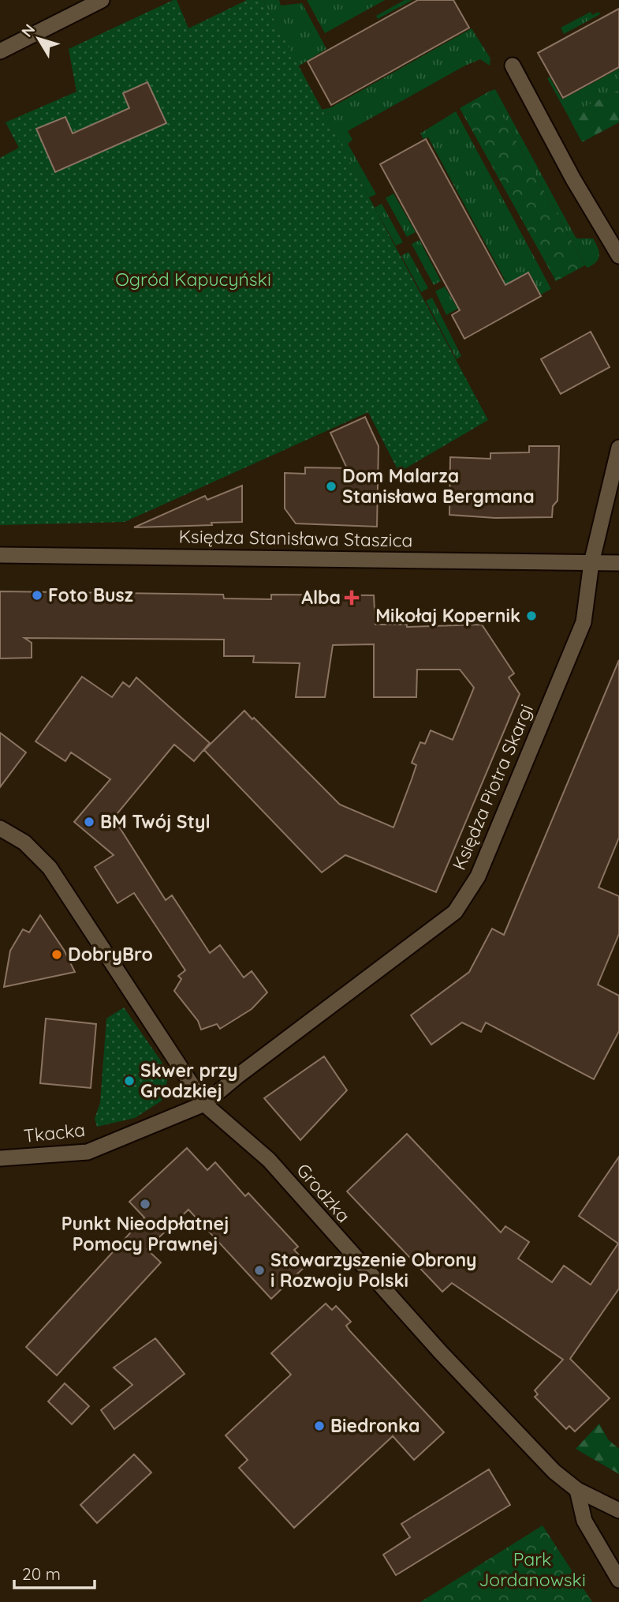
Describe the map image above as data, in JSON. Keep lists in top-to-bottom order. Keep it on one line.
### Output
{"streets":{"street":["Księdza Stanisława Staszica","Księdza Piotra Skargi","Tkacka","Grodzka"]},"crossings":[["Księdza Stanisława Staszica","Księdza Piotra Skargi"],["Księdza Piotra Skargi","Tkacka"],["Księdza Piotra Skargi","Grodzka"],["Tkacka","Grodzka"]],"parks":["Ogród Kapucyński","Park Jordanowski"],"places":{"other":["Dom Malarza Stanisława Bergmana","Foto Busz","Mikołaj Kopernik","BM Twój Styl","DobryBro","Skwer przy Grodzkiej","Punkt Nieodpłatnej Pomocy Prawnej","Stowarzyszenie Obrony i Rozwoju Polski","Biedronka"],"health":["Alba"]},"scale_bar":"20 m","north":"top left"}
